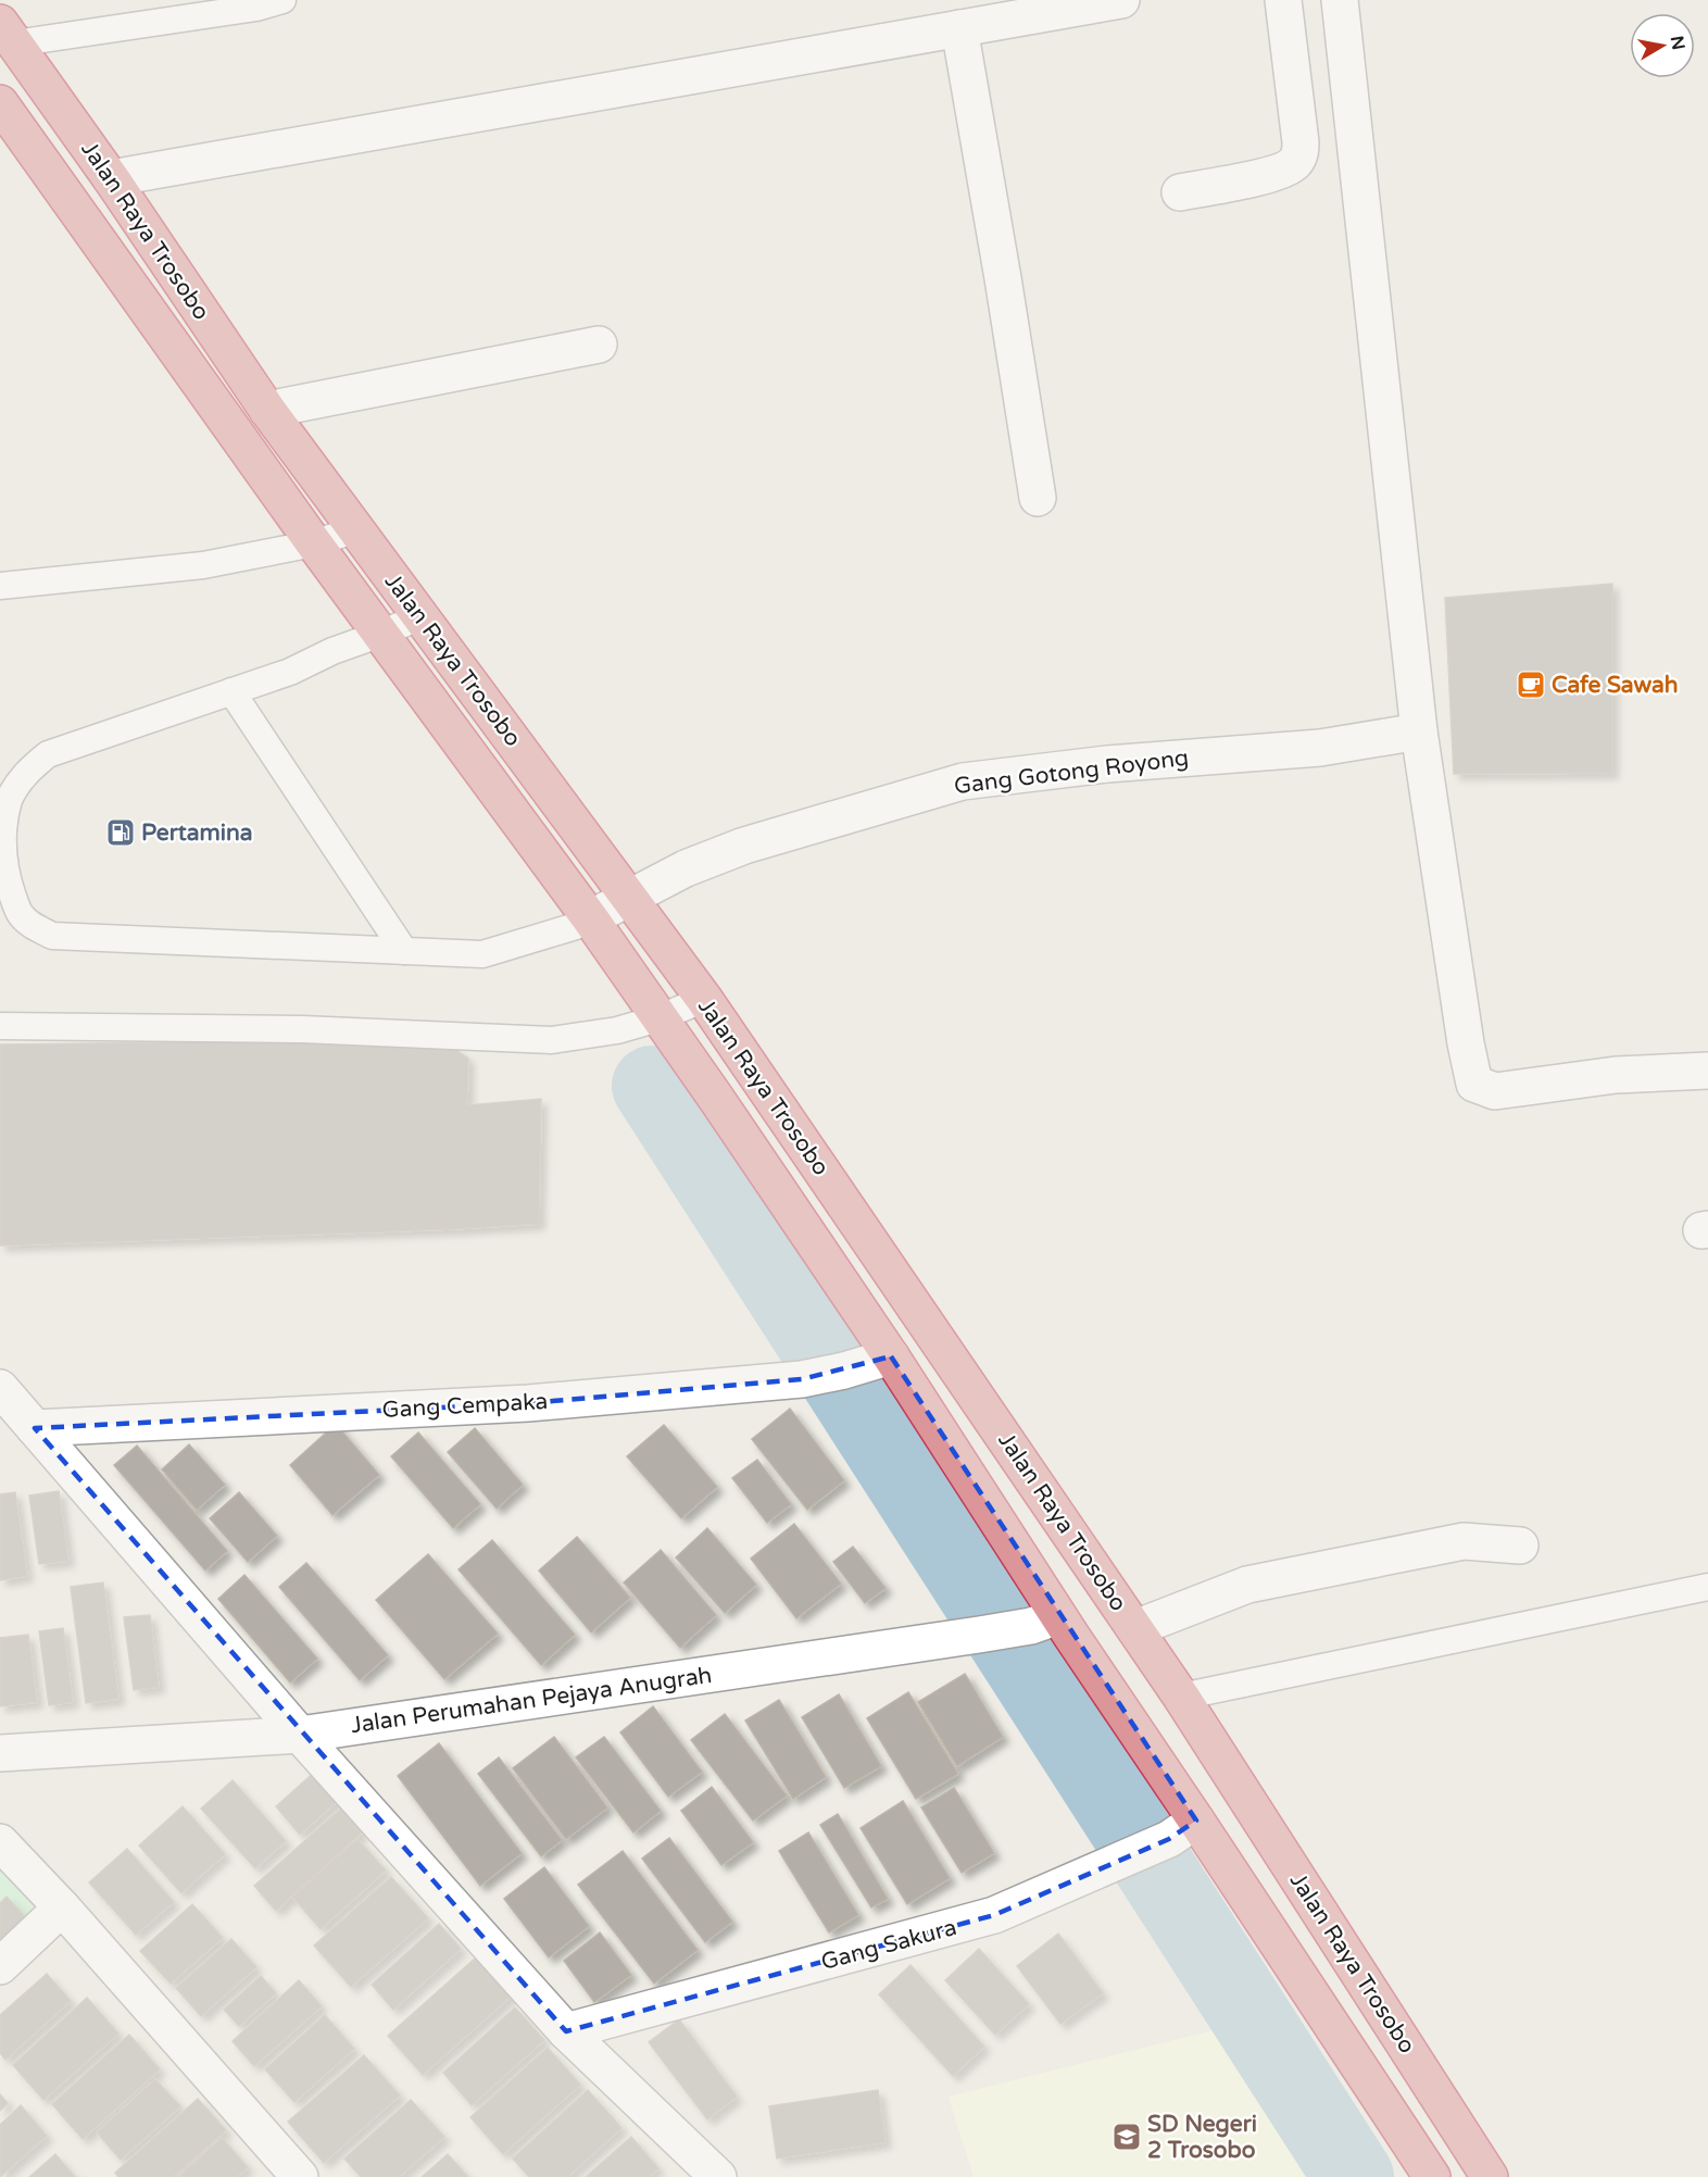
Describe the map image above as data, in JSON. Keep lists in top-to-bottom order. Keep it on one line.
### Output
{"streets":{"highway":["Jalan Raya Trosobo"],"street":["Gang Gotong Royong","Gang Cempaka","Jalan Perumahan Pejaya Anugrah","Gang Sakura"]},"crossings":[["Jalan Raya Trosobo","Gang Gotong Royong"],["Jalan Raya Trosobo","Gang Cempaka"],["Jalan Raya Trosobo","Jalan Perumahan Pejaya Anugrah"],["Jalan Raya Trosobo","Gang Sakura"]],"places":{"cafe":["Cafe Sawah"],"fuel station":["Pertamina"],"school or university":["SD Negeri 2 Trosobo"]},"north":"right"}
